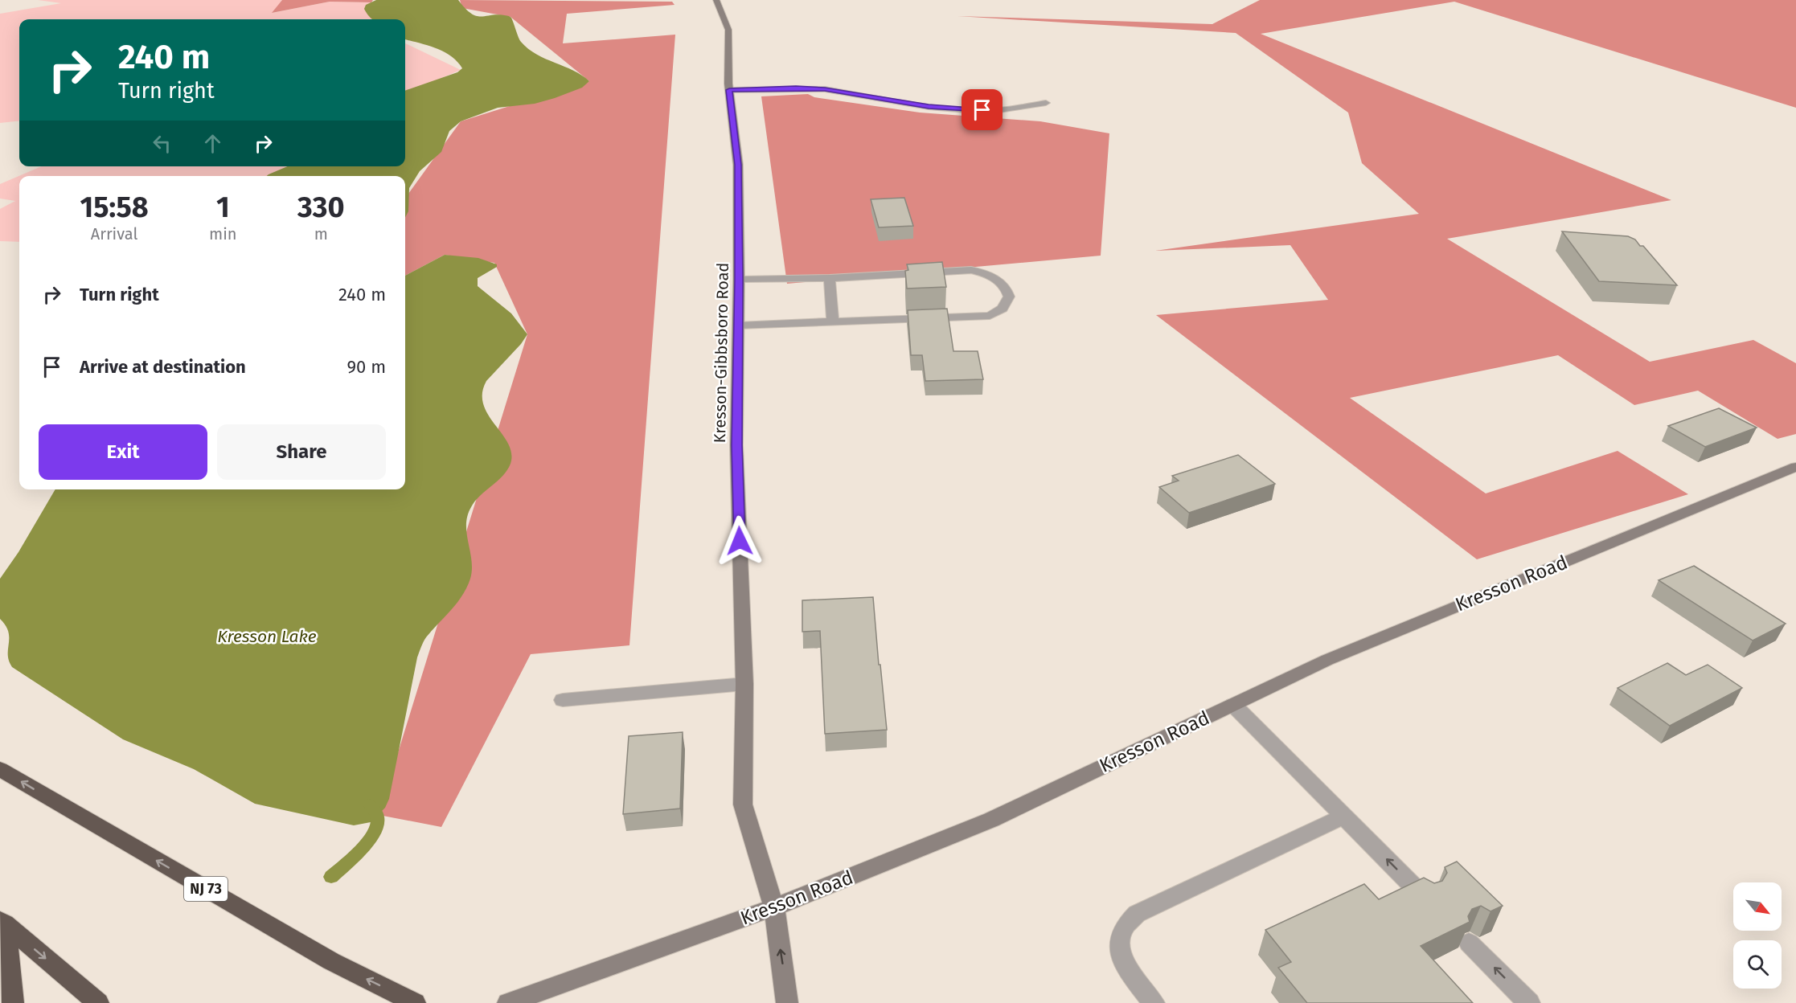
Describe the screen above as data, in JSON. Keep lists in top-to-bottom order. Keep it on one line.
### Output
{"streets":{"highway":["NJ 73"],"street":["Kresson-Gibbsboro Road","Kresson Road"]},"crossings":[["Kresson-Gibbsboro Road","Kresson Road"]],"water":["Kresson Lake"],"north":"bottom right","page":{"turn":["240 m","Turn right"],"eta":["15:58","Arrival","1","min","330","m"],"list":[{"name":"Turn right","value":"240 m"},{"name":"Arrive at destination","value":"90 m"}],"buttons":["Exit","Share"]}}
